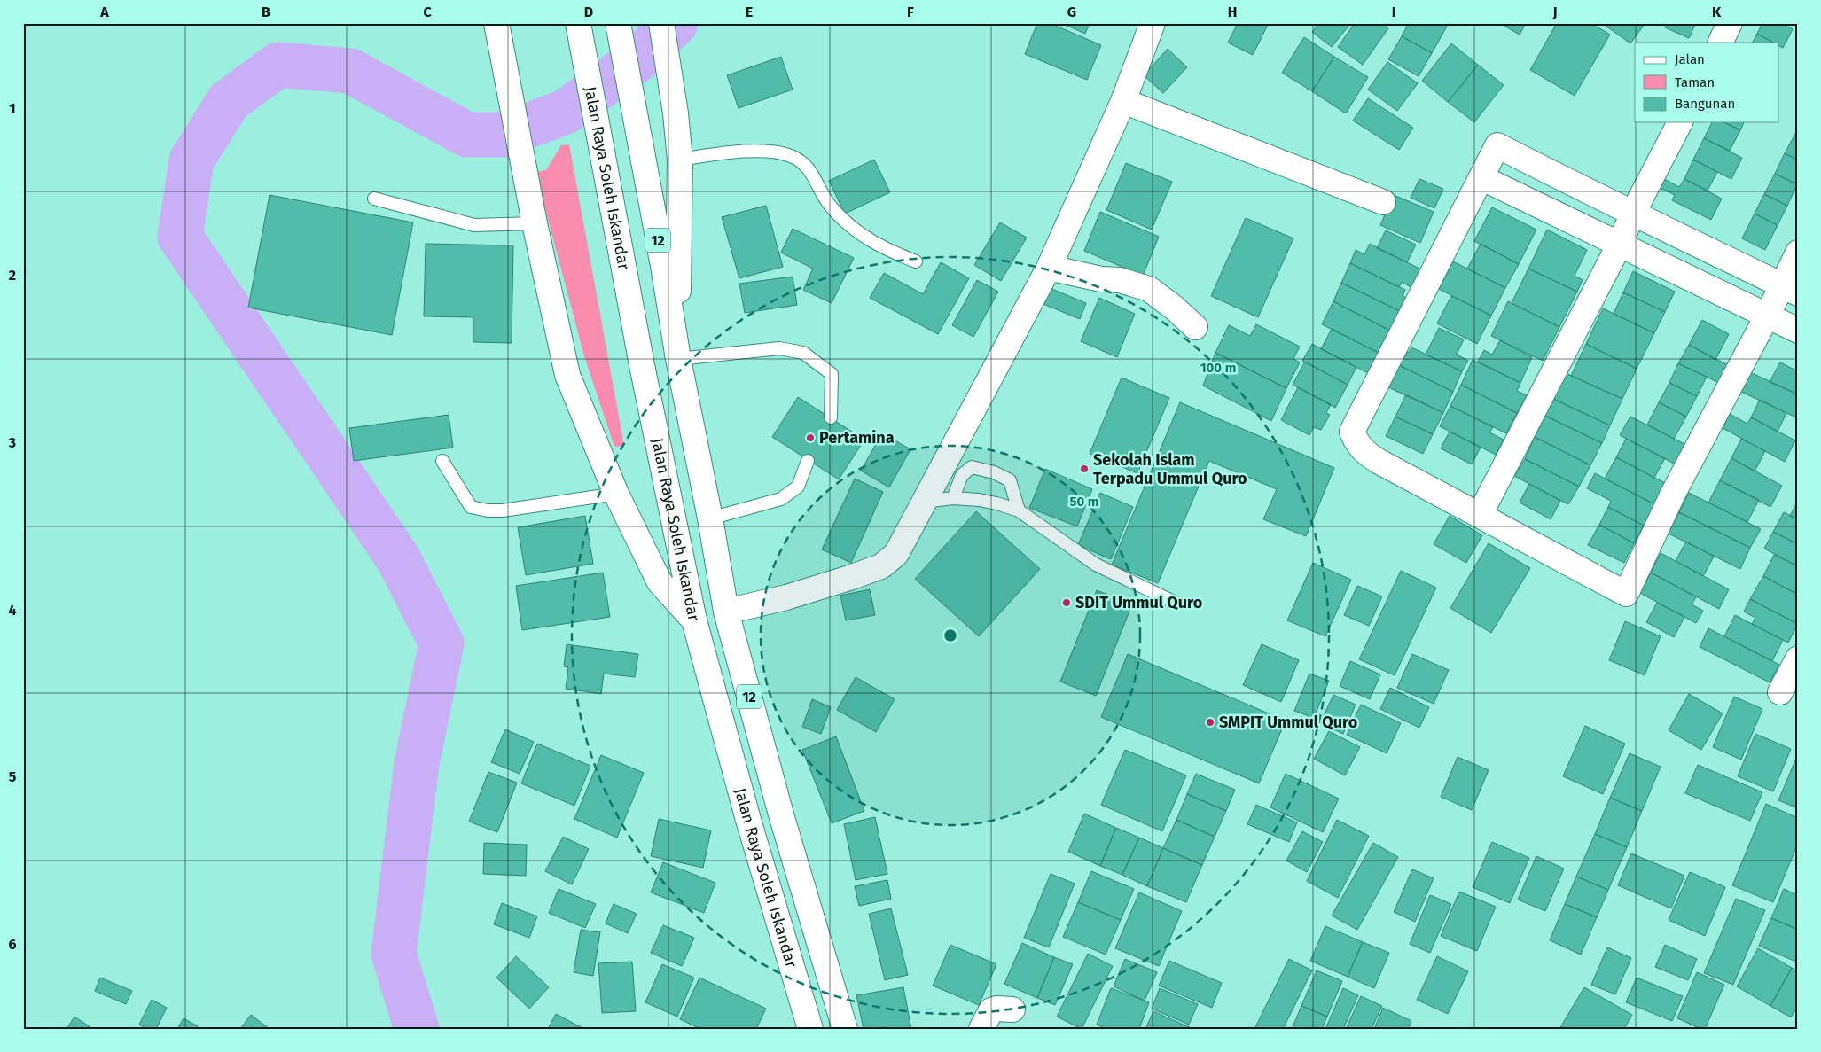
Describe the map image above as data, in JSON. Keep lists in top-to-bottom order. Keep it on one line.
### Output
{"streets":{"main road":["Jalan Raya Soleh Iskandar","12"]},"places":["Pertamina","Sekolah Islam Terpadu Ummul Quro","SDIT Ummul Quro","SMPIT Ummul Quro"],"legend":["Jalan","Taman","Bangunan"],"grid":{"columns":["A","B","C","D","E","F","G","H","I","J","K"],"rows":["1","2","3","4","5","6"]},"rings":["100 m","50 m"]}
